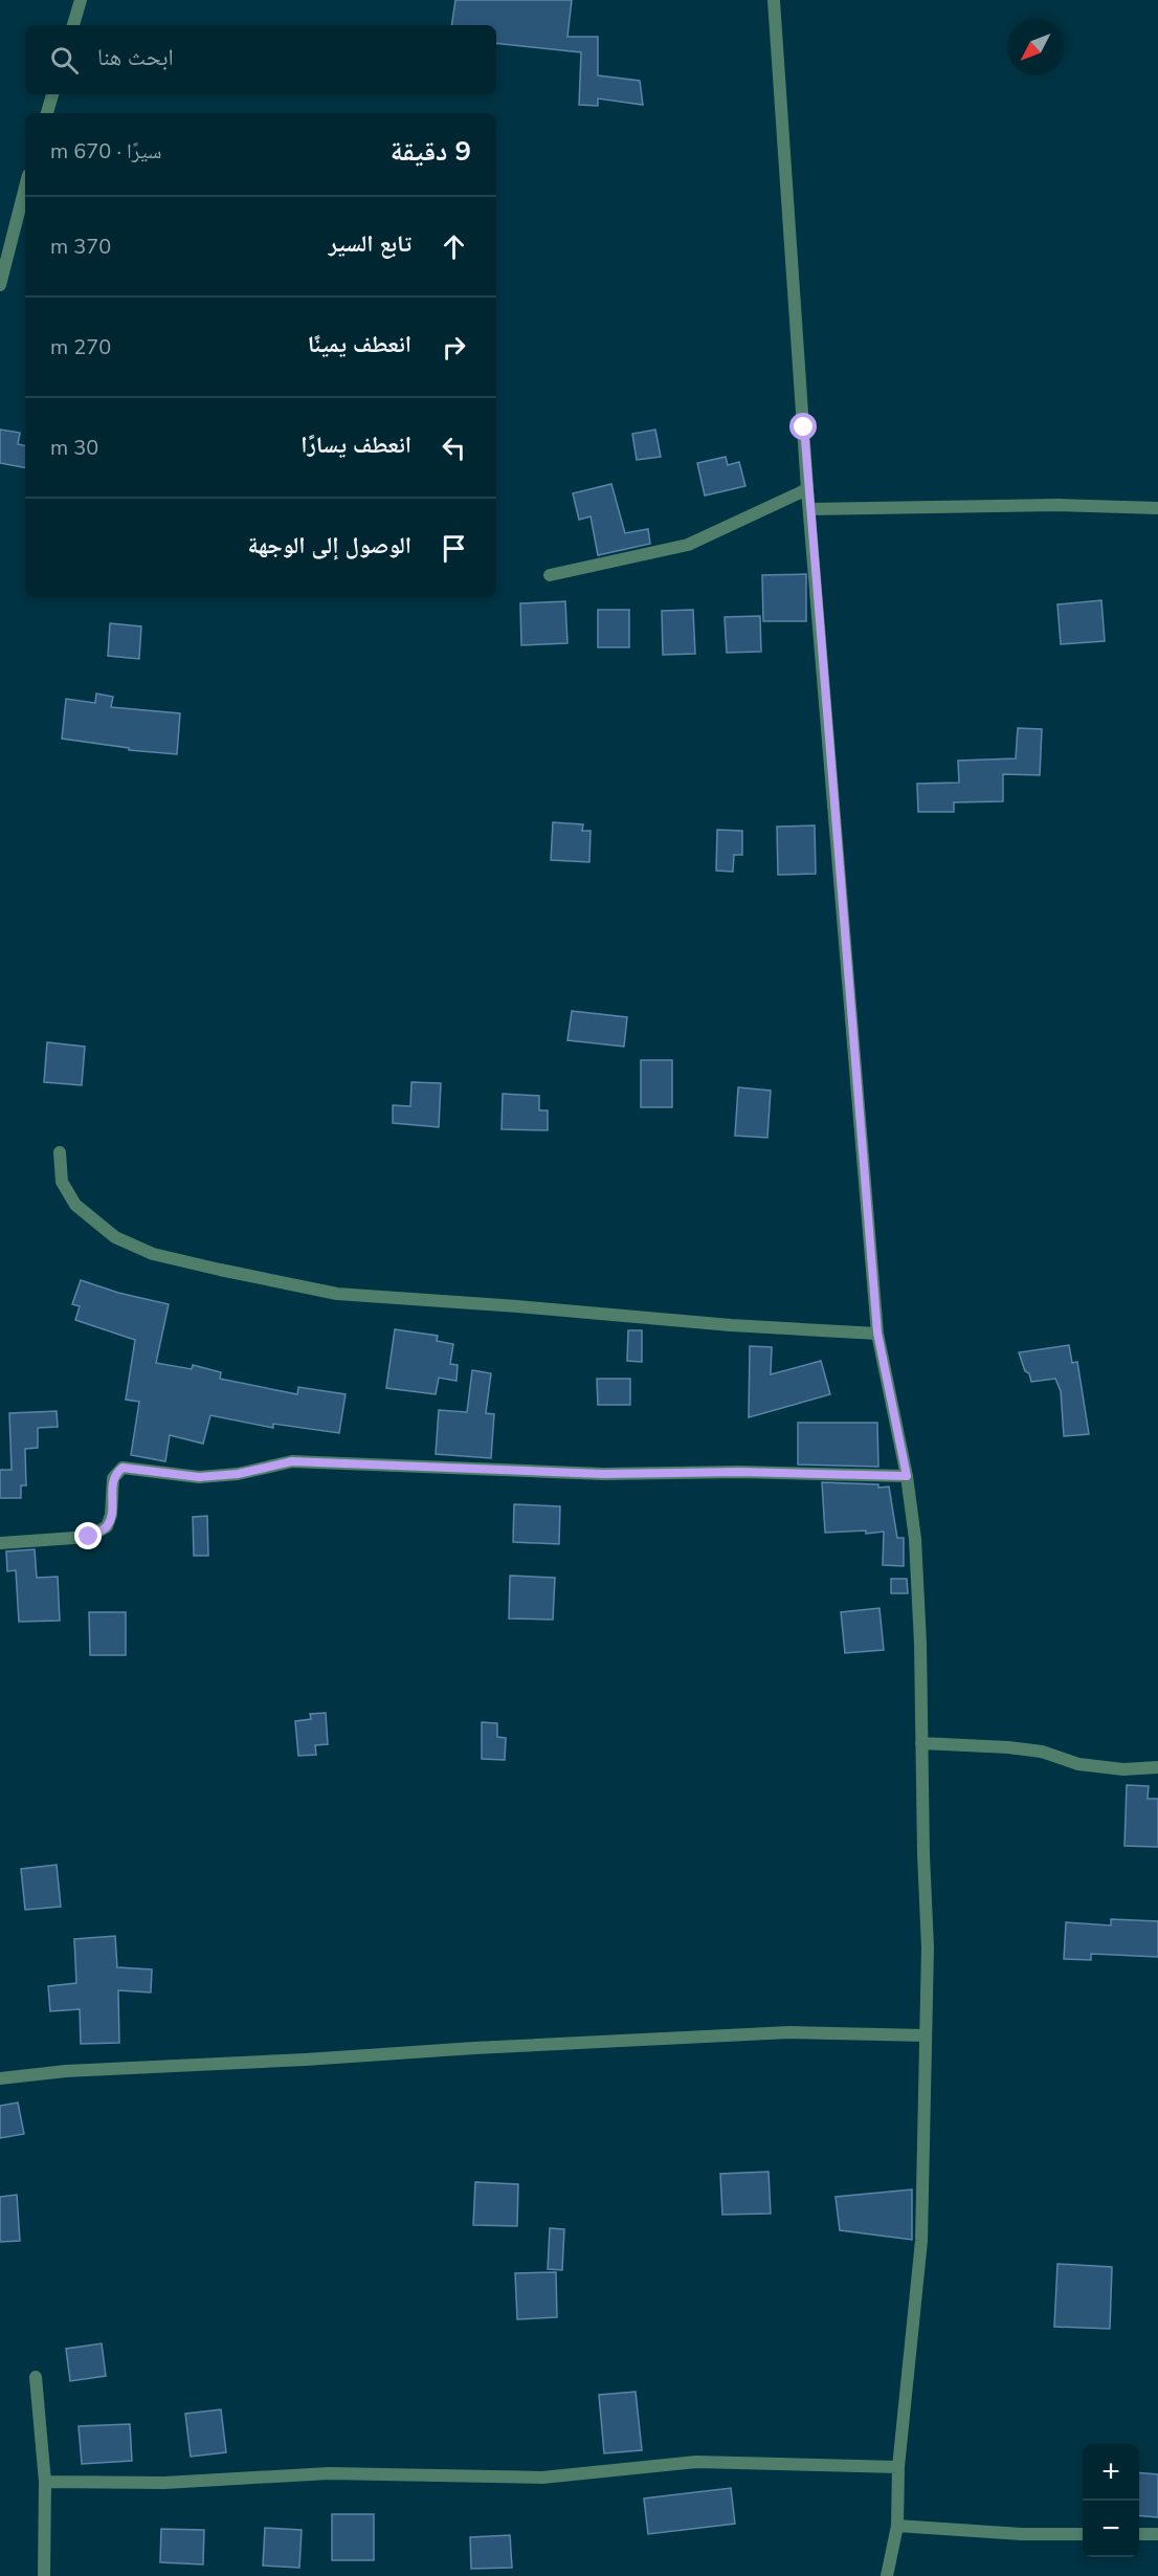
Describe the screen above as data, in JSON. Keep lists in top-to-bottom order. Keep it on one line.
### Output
{"north":"bottom left","page":{"search":"ابحث هنا","heading":["9 دقيقة","سيرًا · 670 m"],"list":[["تابع السير","370 m"],["انعطف يمينًا","270 m"],["انعطف يسارًا","30 m"],"الوصول إلى الوجهة"],"map_buttons":["+","−"]}}
